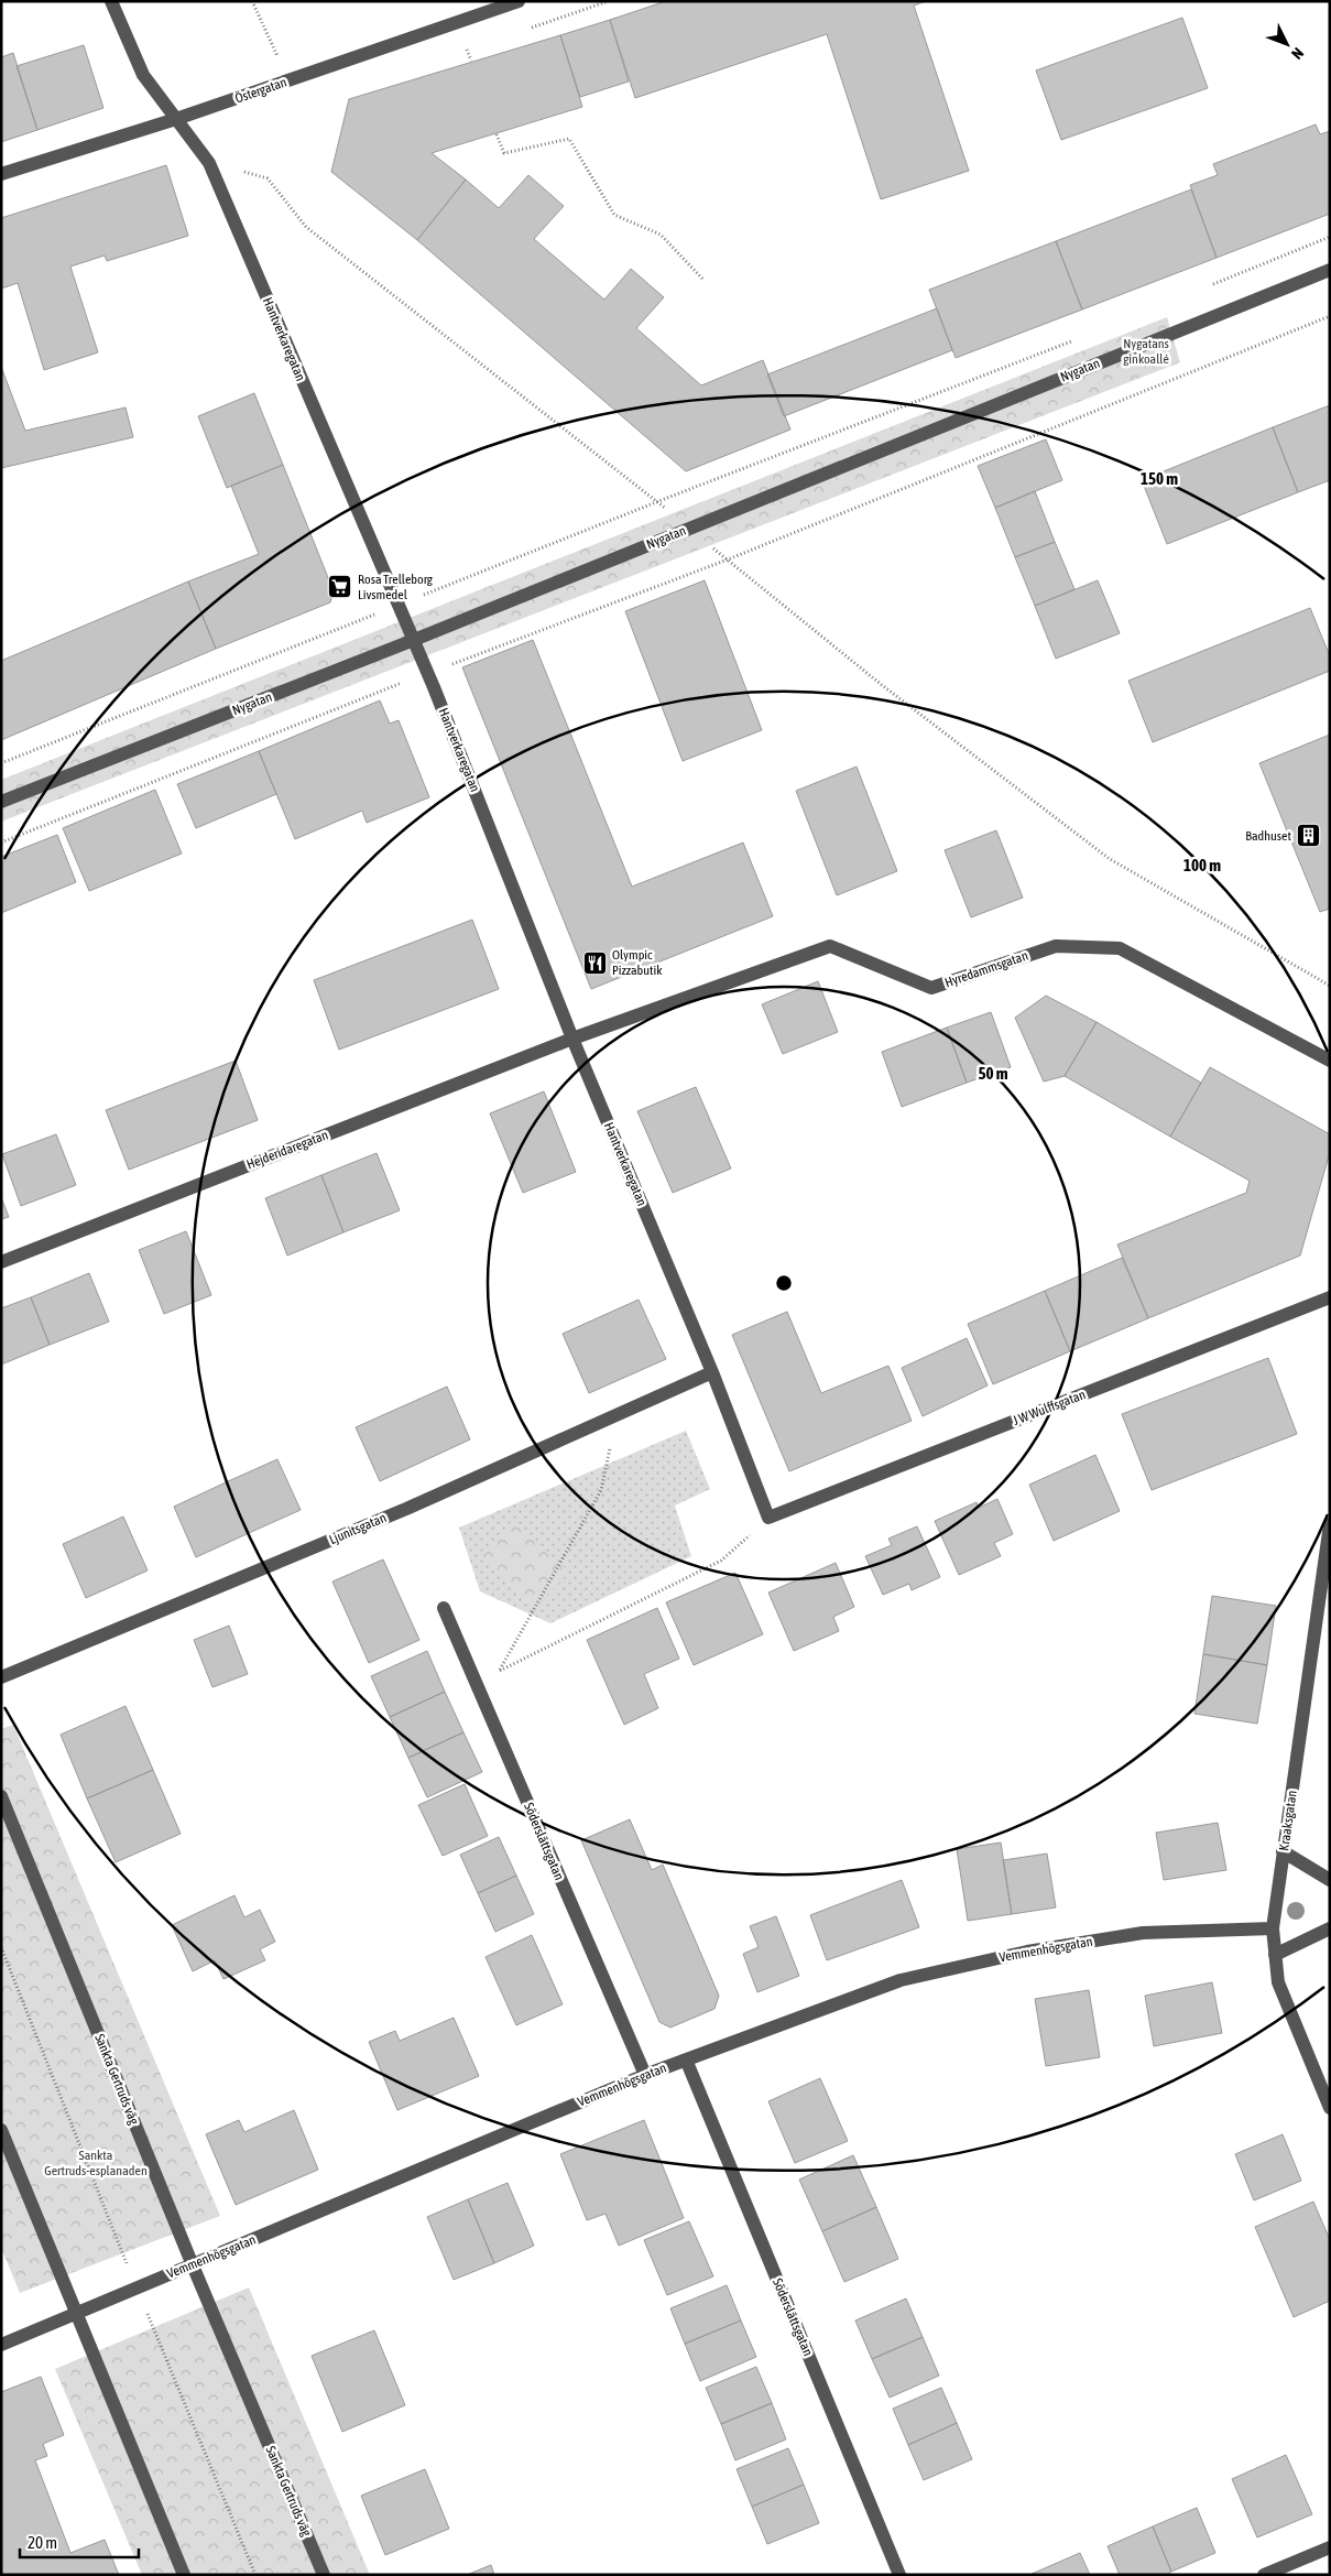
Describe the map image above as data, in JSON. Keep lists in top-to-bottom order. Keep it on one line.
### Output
{"streets":{"street":["Östergatan","Hantverkaregatan","Nygatan","Hyredammsgatan","Hejderidaregatan","J W Wulffsgatan","Ljunitsgatan","Kraaksgatan","Söderslättsgatan","Vemmenhögsgatan","Sankta Gertruds väg"]},"crossings":[["Östergatan","Hantverkaregatan"],["Hantverkaregatan","Nygatan"],["Hantverkaregatan","Hyredammsgatan"],["Hantverkaregatan","Hejderidaregatan"],["Hantverkaregatan","J W Wulffsgatan"],["Hantverkaregatan","Ljunitsgatan"],["Hyredammsgatan","Hejderidaregatan"],["Kraaksgatan","Vemmenhögsgatan"],["Söderslättsgatan","Vemmenhögsgatan"],["Vemmenhögsgatan","Sankta Gertruds väg"]],"parks":["Nygatans ginkoallé","Sankta Gertruds-esplanaden"],"places":{"supermarket":["Rosa Trelleborg Livsmedel"],"building":["Badhuset"],"restaurant":["Olympic Pizzabutik"]},"scale_bar":"20 m","north":"bottom right","rings":["150 m","100 m","50 m"]}
